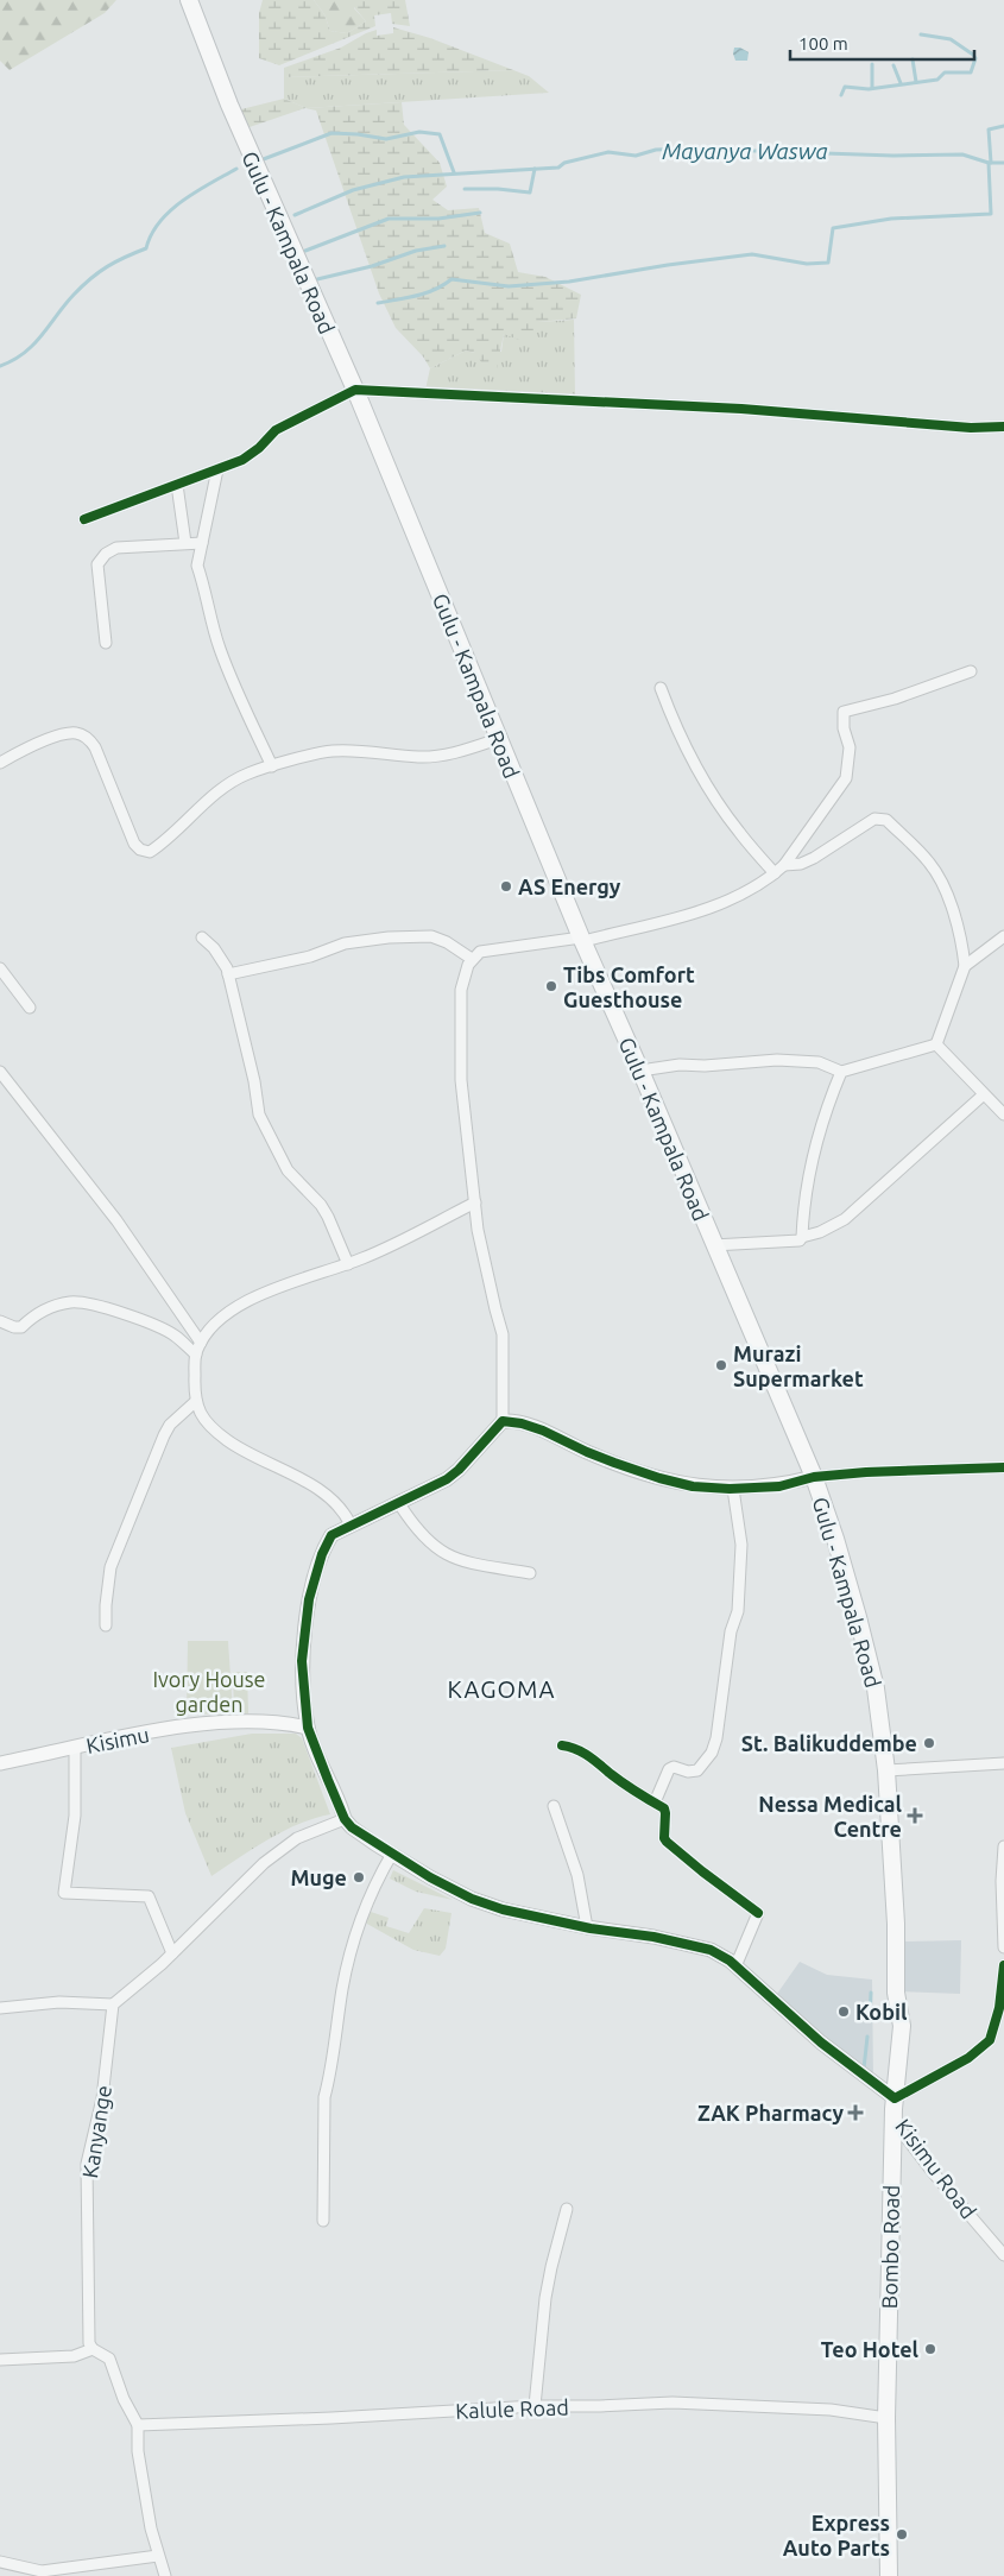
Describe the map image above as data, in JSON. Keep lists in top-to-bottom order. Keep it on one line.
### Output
{"streets":{"main road":["Gulu - Kampala Road","Bombo Road"],"street":["Kisimu","Kanyange","Kisimu Road","Kalule Road"]},"crossings":[["Gulu - Kampala Road","Bombo Road"],["Kisimu Road","Bombo Road"],["Bombo Road","Kalule Road"]],"districts":["KAGOMA"],"water":["Mayanya Waswa"],"parks":["Ivory House garden"],"places":{"other":["AS Energy","Tibs Comfort Guesthouse","Murazi Supermarket","St. Balikuddembe","Muge","Kobil","Teo Hotel","Express Auto Parts"],"health":["Nessa Medical Centre","ZAK Pharmacy"]},"scale_bar":"100 m"}
